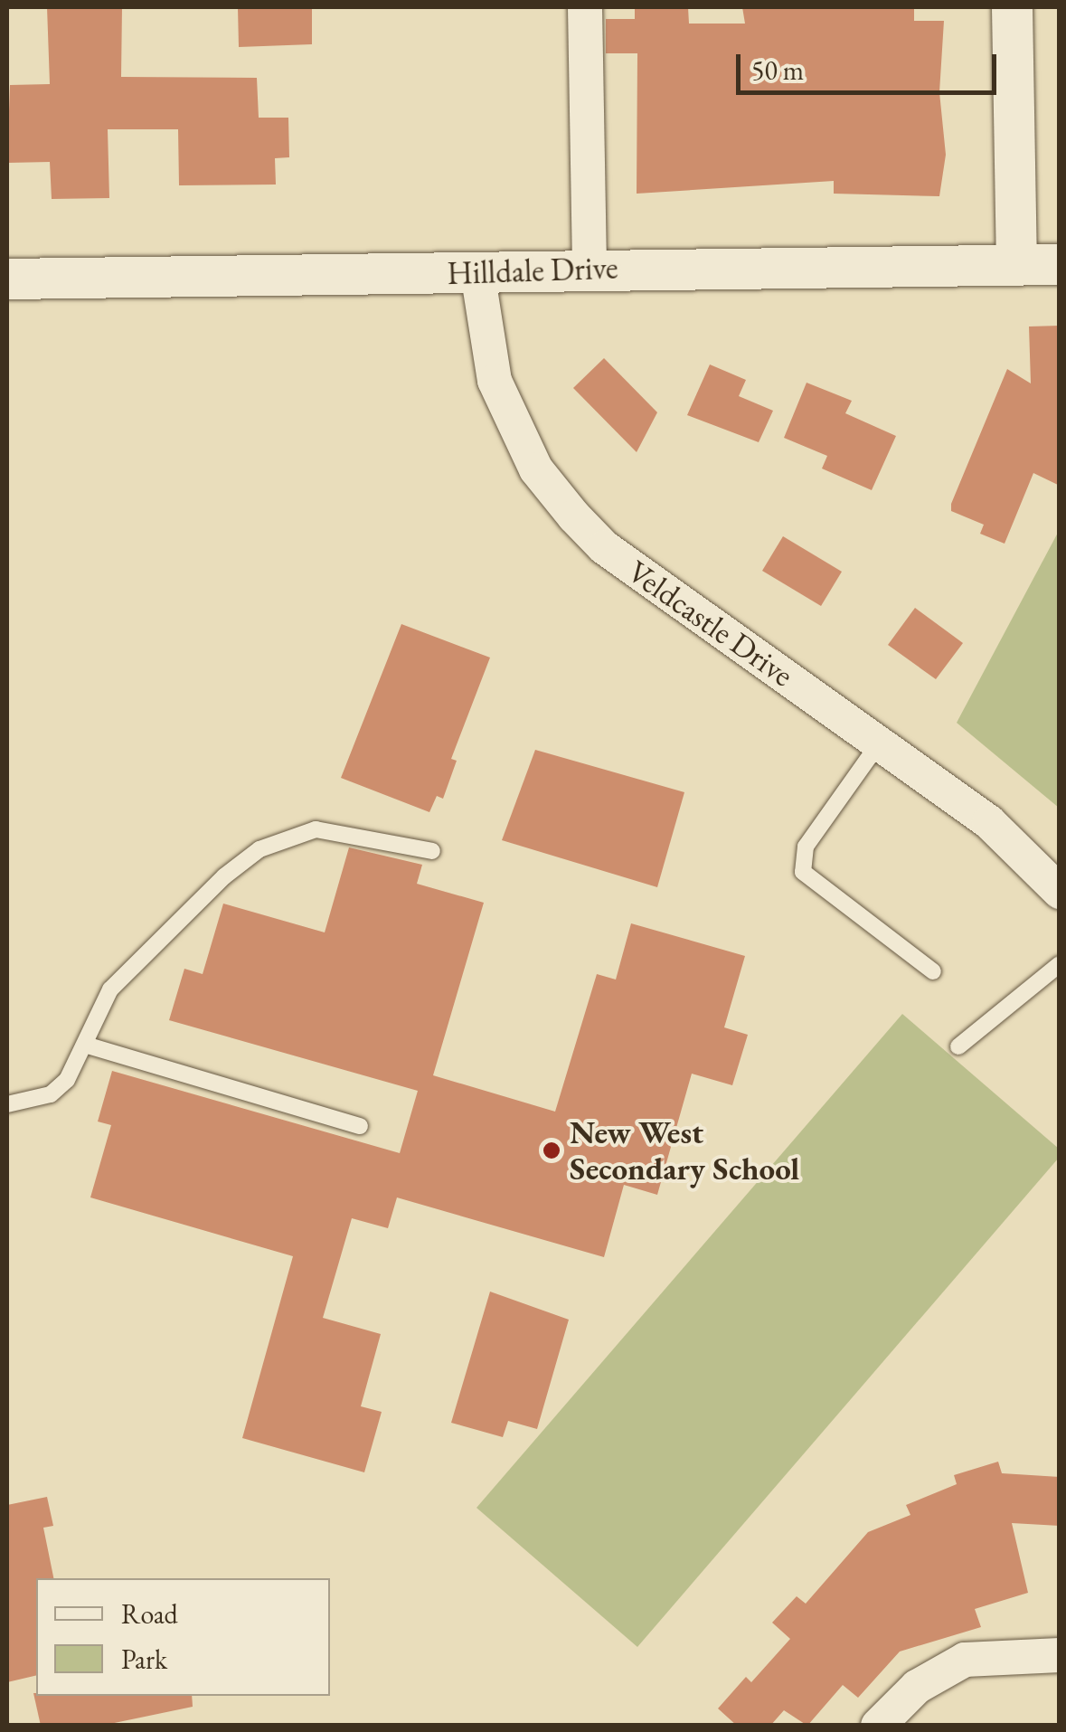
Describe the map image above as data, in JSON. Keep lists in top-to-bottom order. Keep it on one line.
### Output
{"streets":{"street":["Hilldale Drive","Veldcastle Drive"]},"crossings":[["Hilldale Drive","Veldcastle Drive"]],"places":["New West Secondary School"],"legend":["Road","Park"],"scale_bar":"50 m"}
